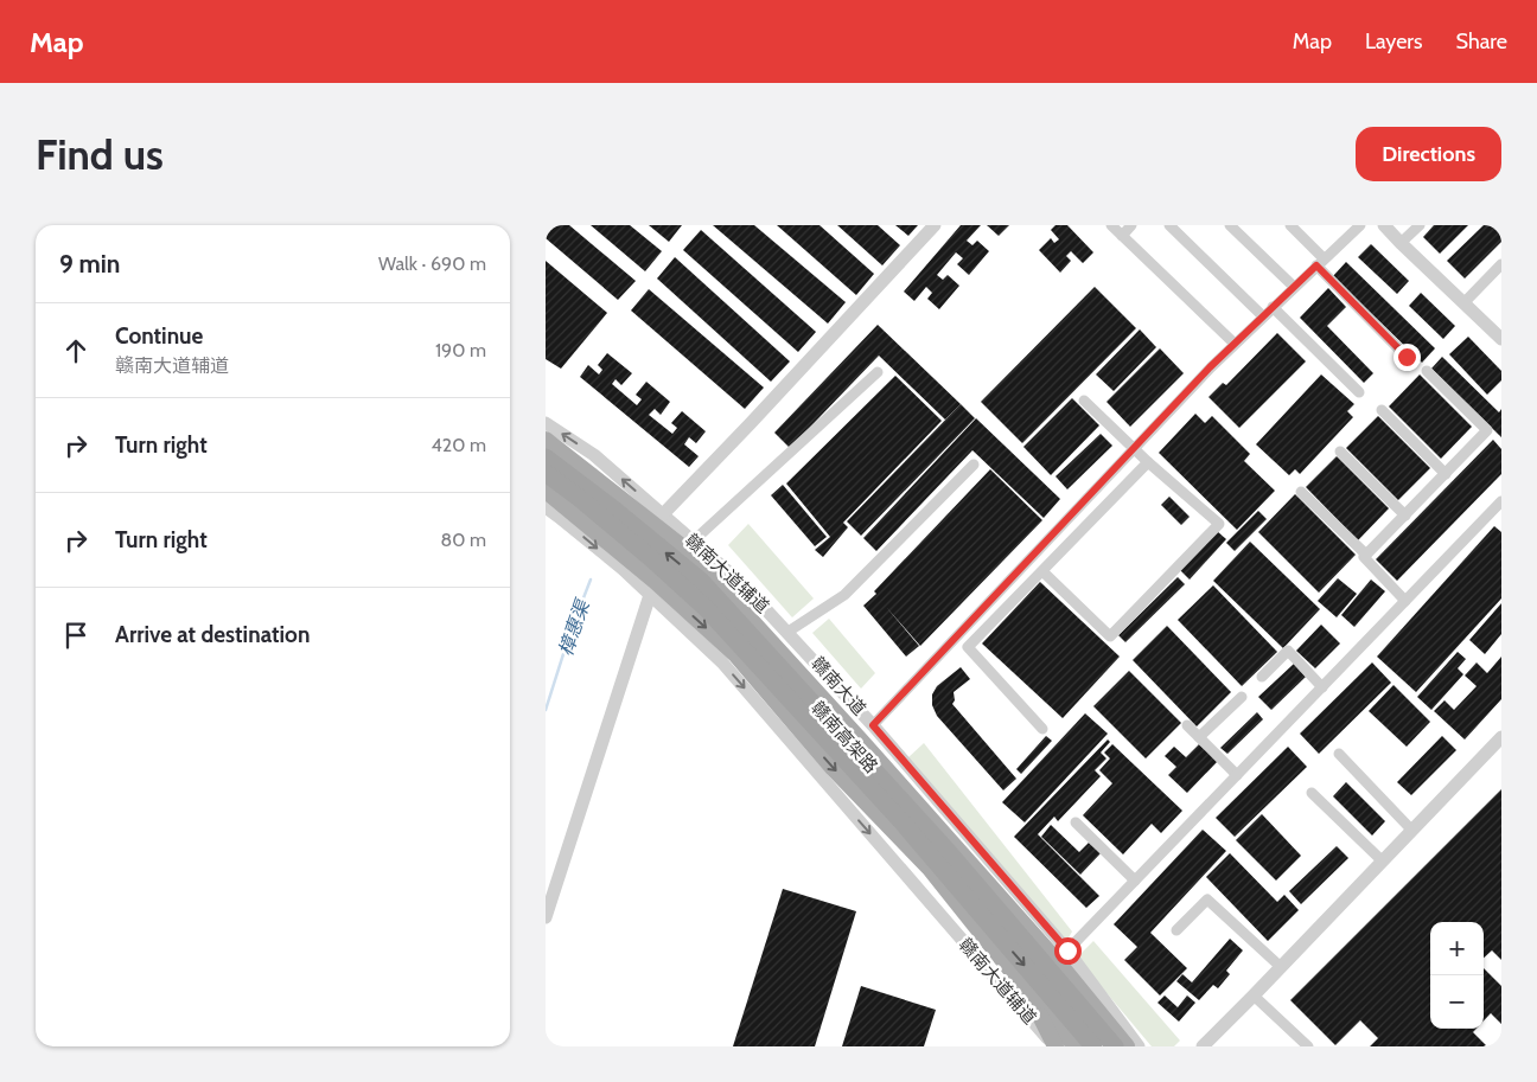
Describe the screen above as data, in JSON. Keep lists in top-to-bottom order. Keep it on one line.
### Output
{"streets":{"highway":["赣南高架路"],"main road":["赣南大道"],"street":["赣南大道辅道"]},"crossings":[["赣南大道辅道","赣南大道"]],"water":["樟惠渠"],"page":{"header":"Map","nav":["Map","Layers","Share"],"buttons":"Directions","title":"Find us","heading":["9 min","Walk · 690 m"],"list":[["Continue","赣南大道辅道","190 m"],["Turn right","420 m"],["Turn right","80 m"],"Arrive at destination"],"map_buttons":["+","−"]}}
